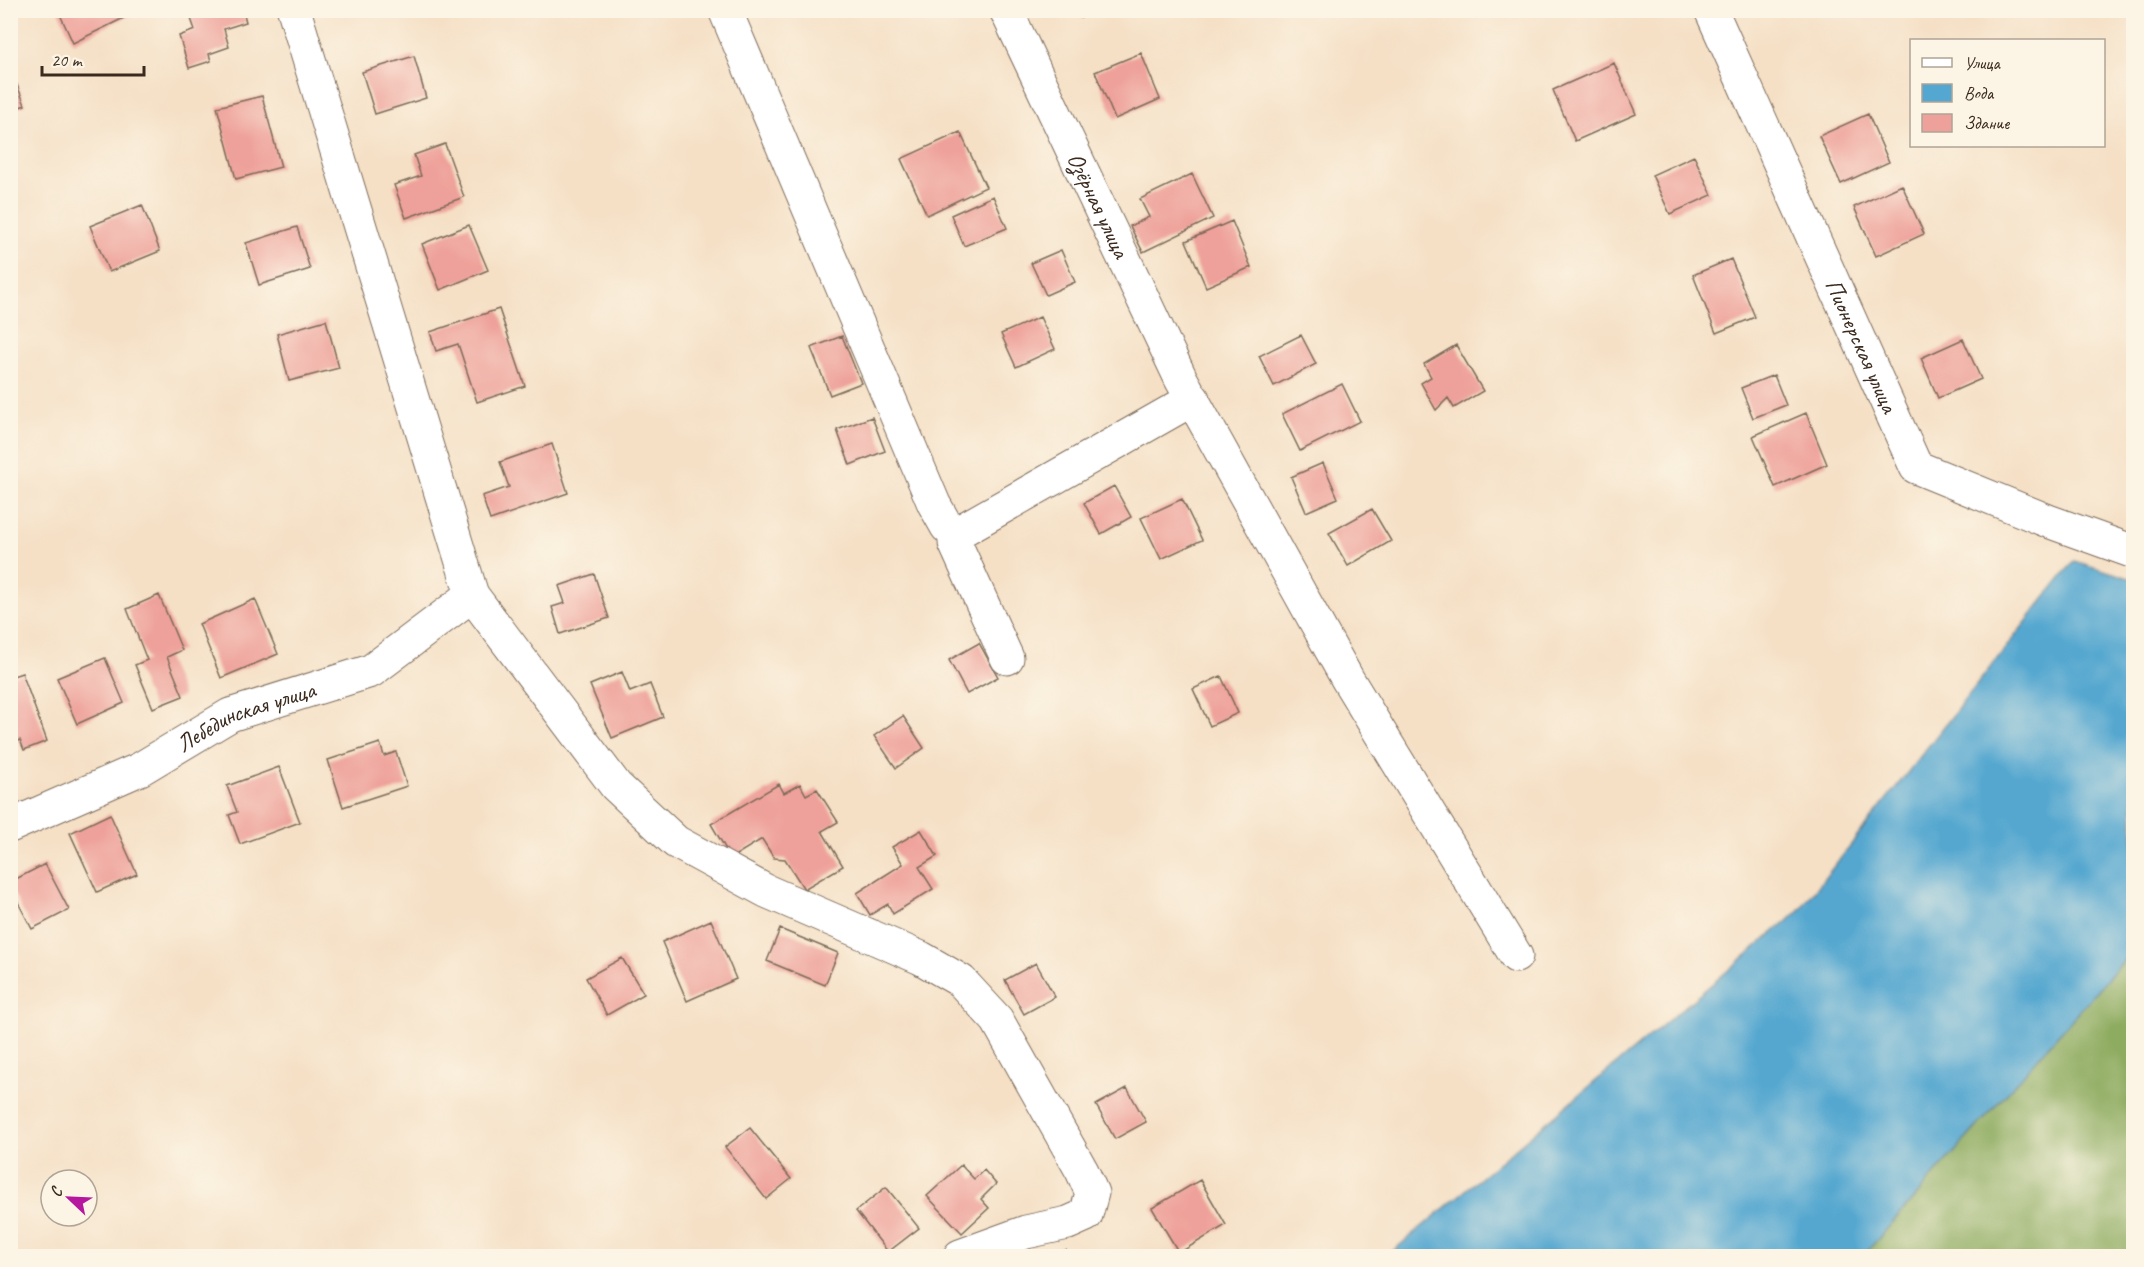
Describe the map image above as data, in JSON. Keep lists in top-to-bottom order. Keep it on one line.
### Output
{"streets":{"street":["Озёрная улица","Пионерская улица","Лебединская улица"]},"legend":["Улица","Вода","Здание"],"scale_bar":"20 m","north":"top left"}
